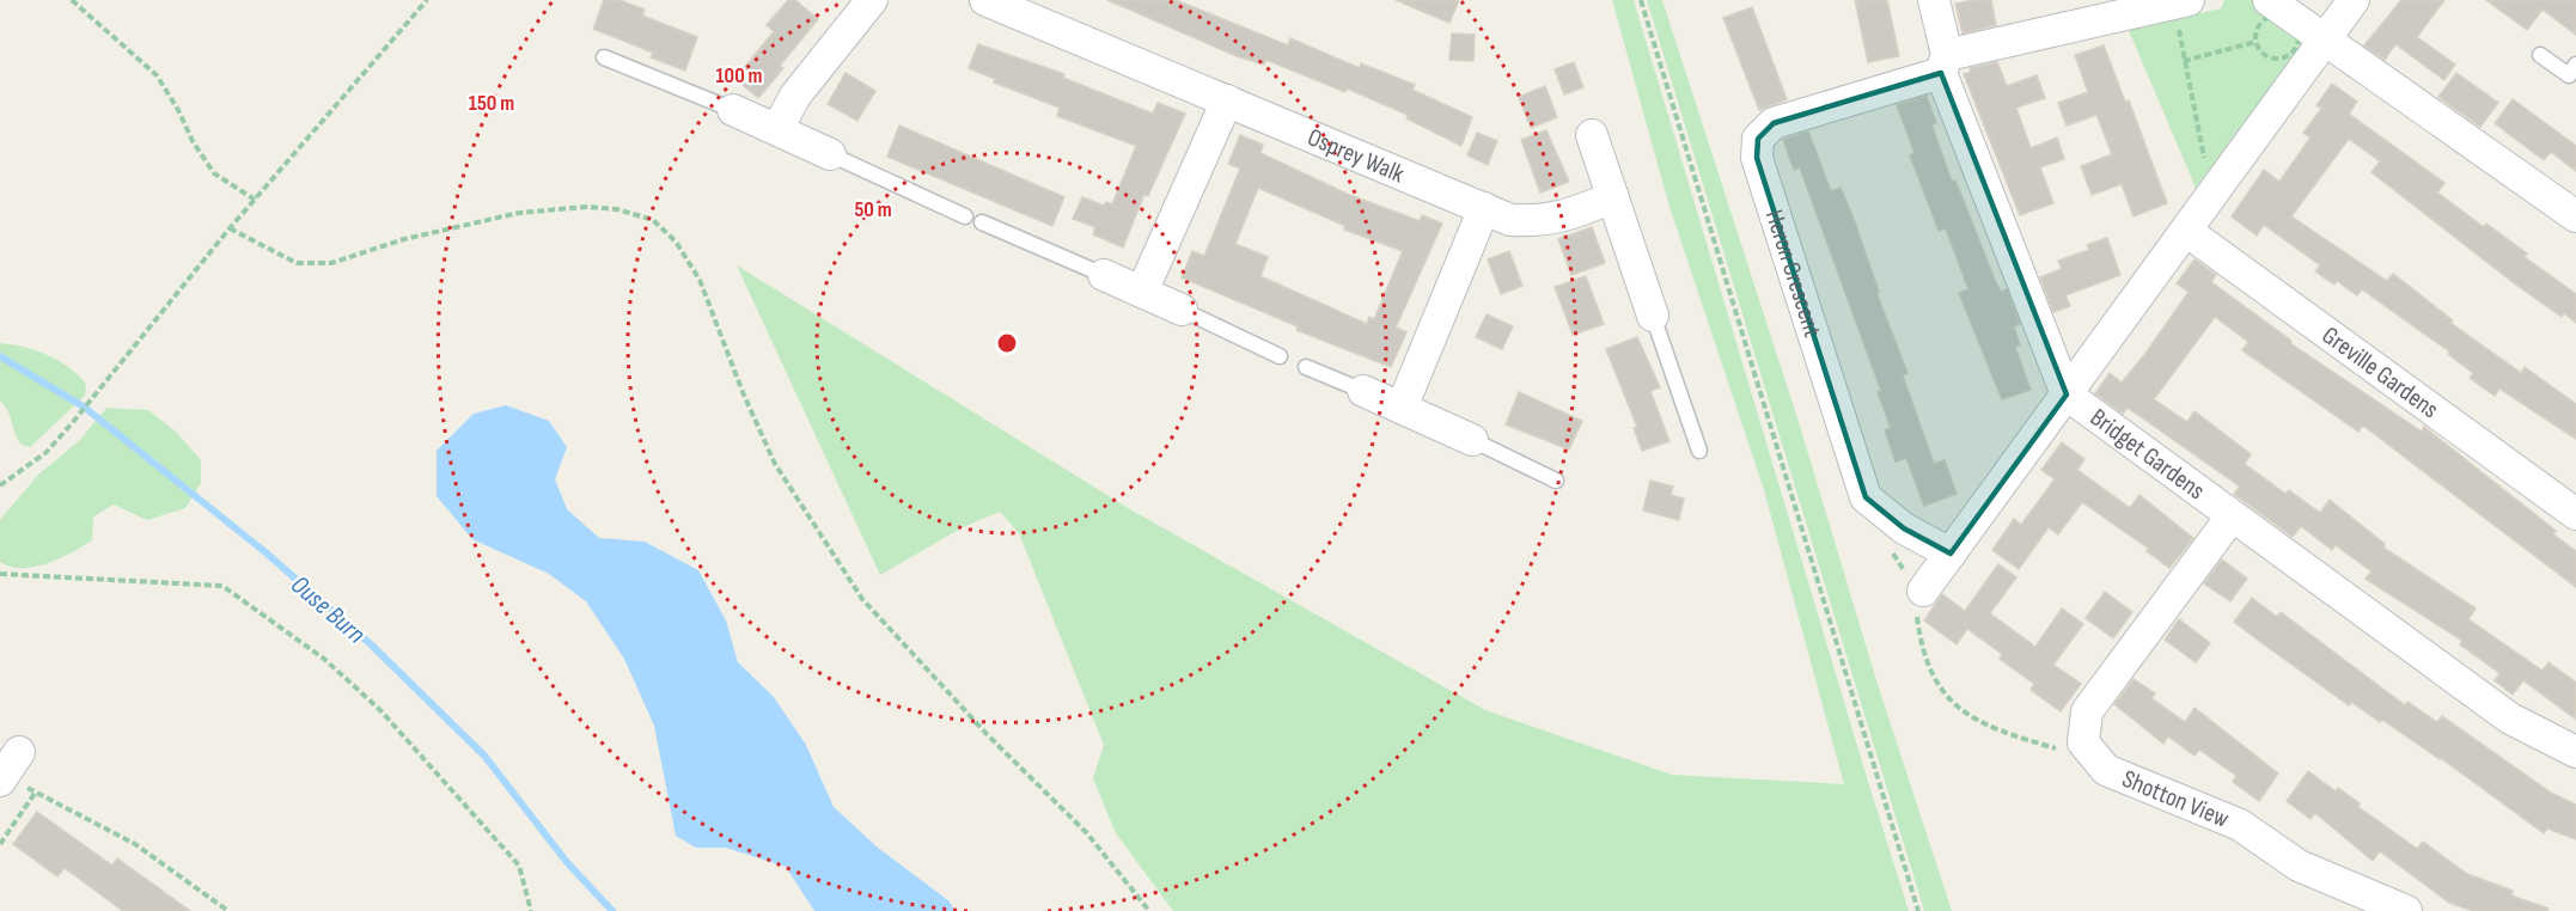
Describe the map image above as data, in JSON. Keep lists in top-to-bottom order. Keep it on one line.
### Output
{"streets":{"street":["Osprey Walk","Heron Crescent","Greville Gardens","Bridget Gardens","Shotton View"]},"crossings":[["Heron Crescent","Bridget Gardens"]],"water":["Ouse Burn"],"rings":["100 m","150 m","50 m"]}
